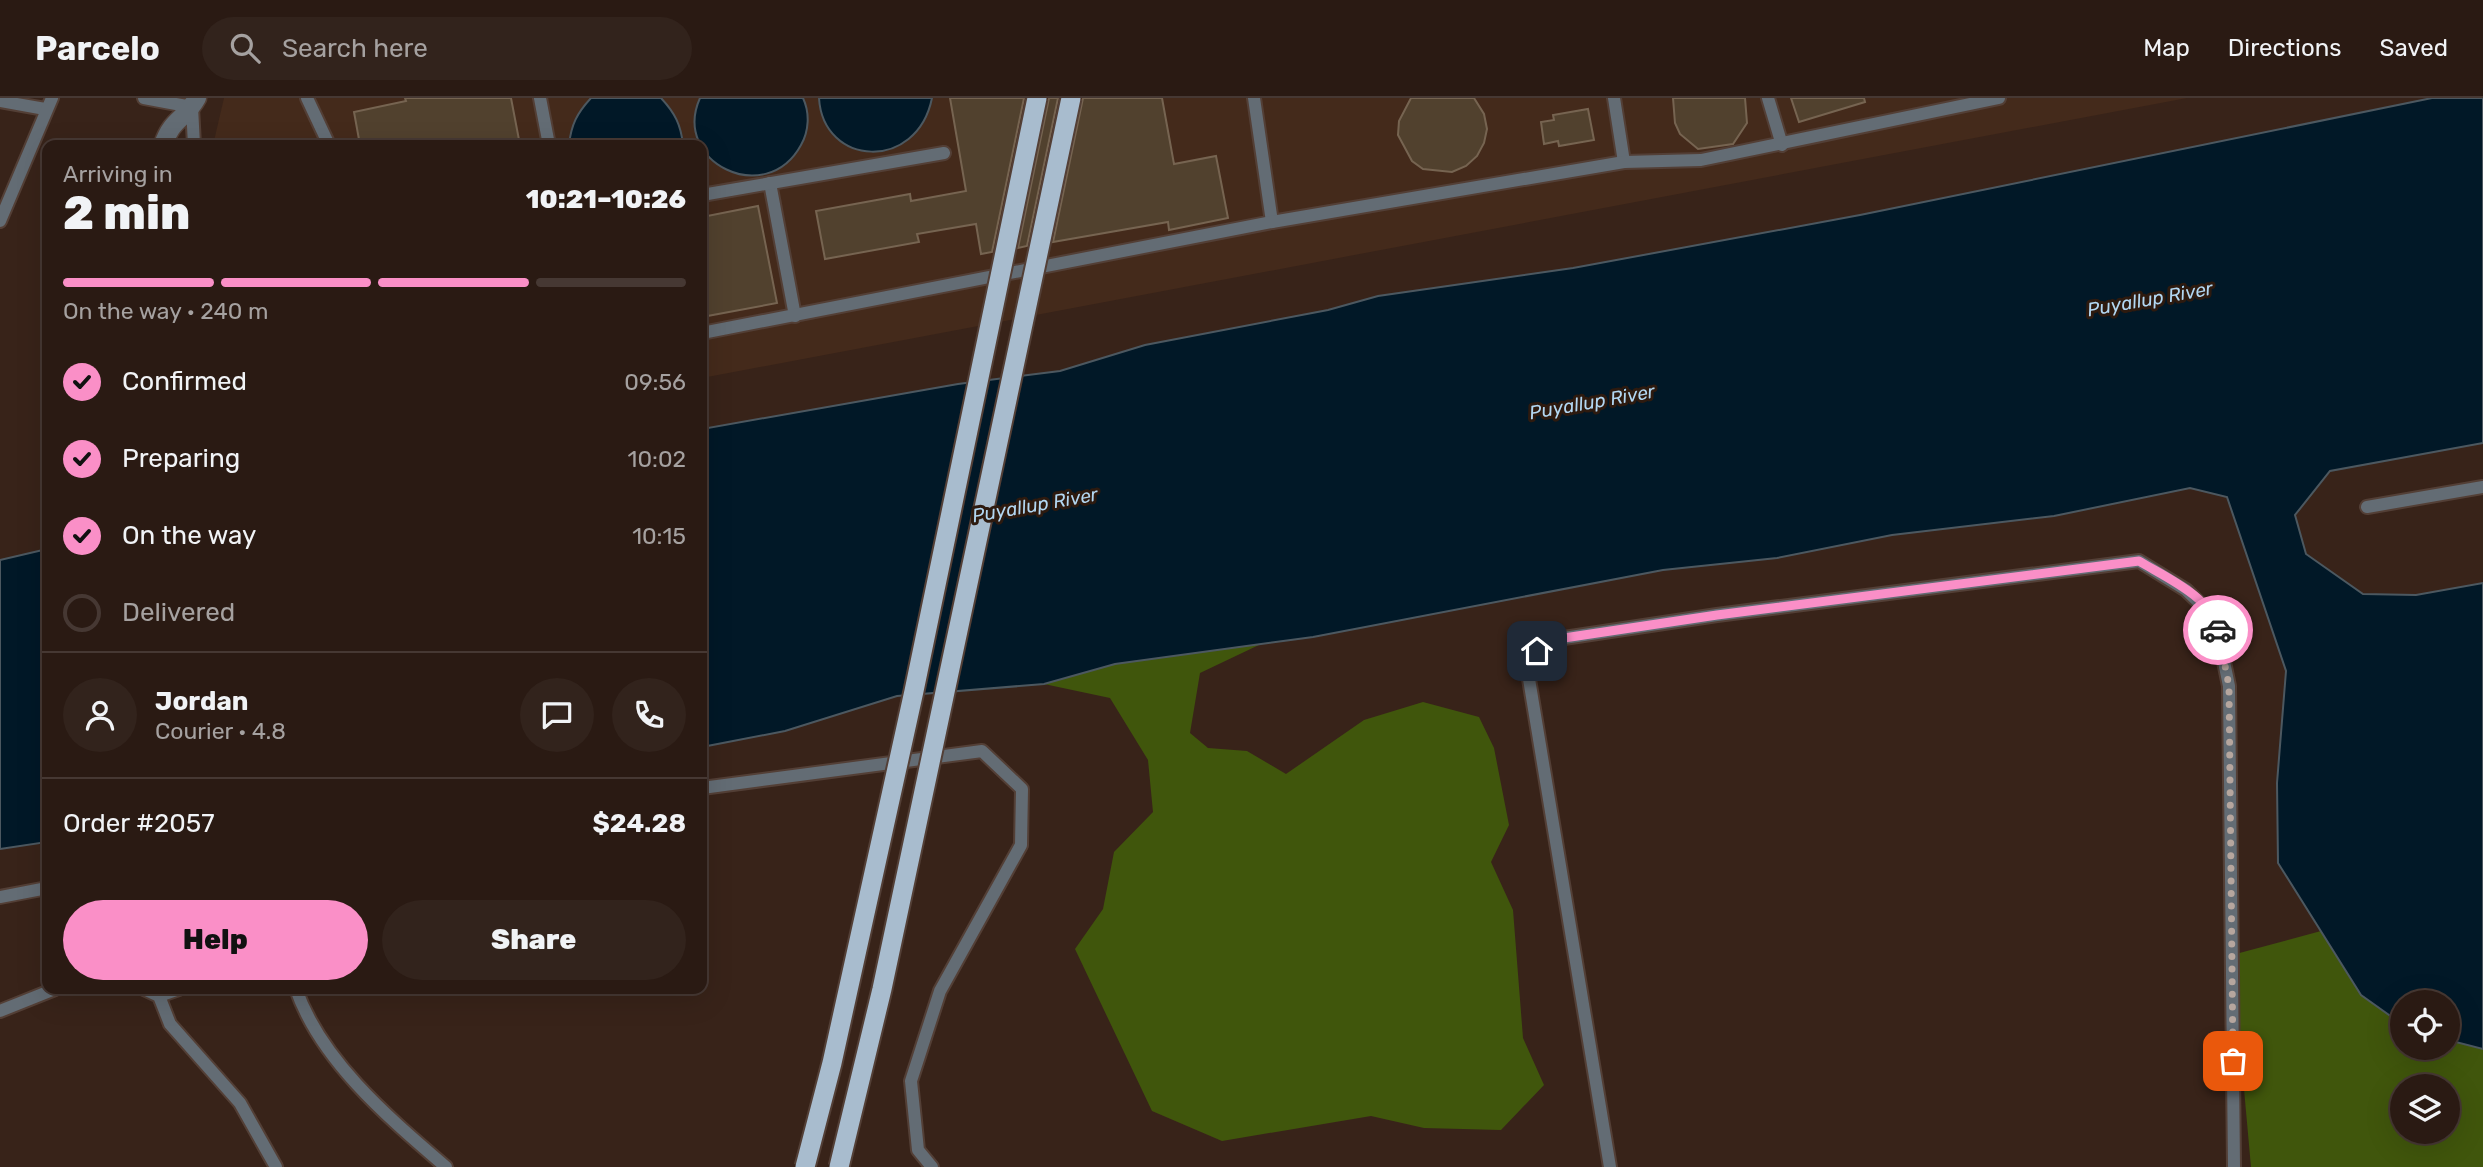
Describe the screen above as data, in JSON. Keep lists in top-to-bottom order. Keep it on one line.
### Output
{"water":["Puyallup River"],"page":{"header":"Parcelo","search":"Search here","nav":["Map","Directions","Saved"],"heading":["2 min","Arriving in","10:21–10:26"],"panel":["Jordan","Courier · 4.8","Order #2057","$24.28"],"bar":"On the way · 240 m","list":[["Confirmed","09:56"],["Preparing","10:02"],["On the way","10:15"],"Delivered"],"buttons":["Help","Share"]}}
